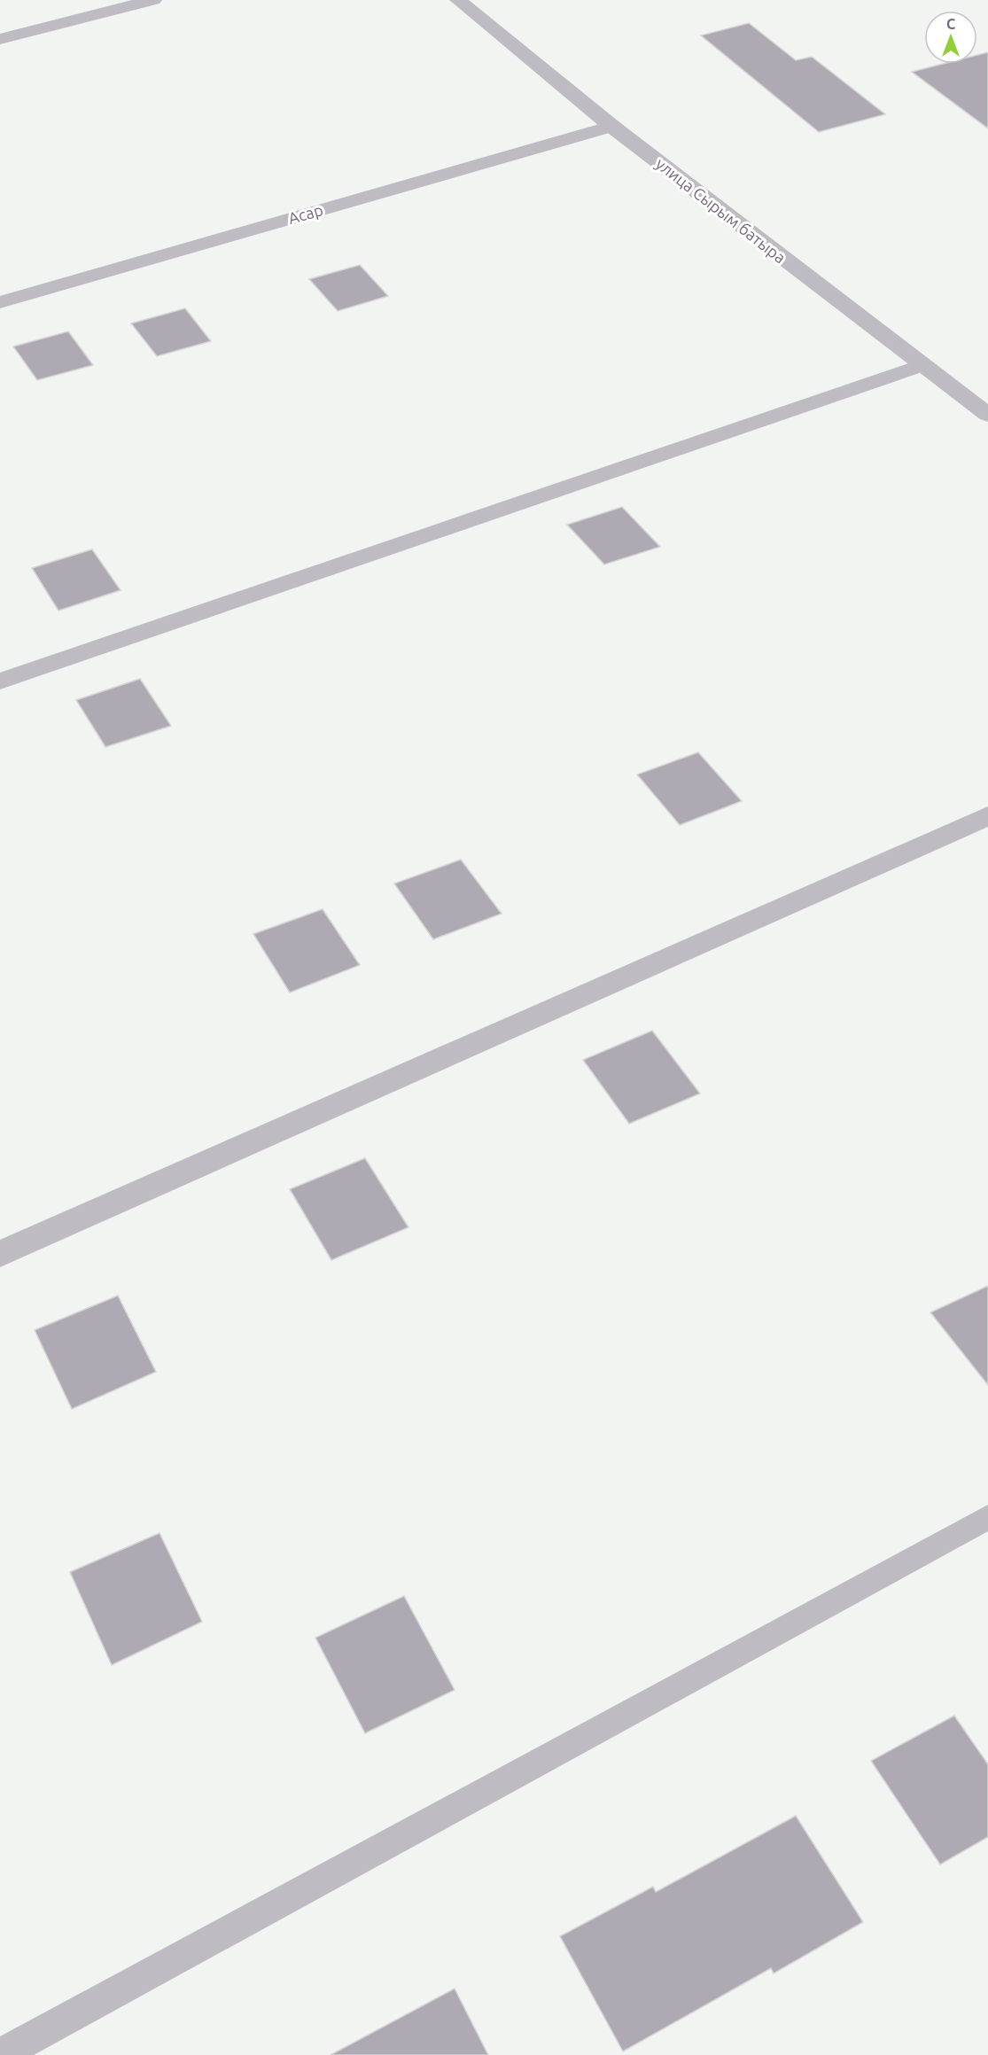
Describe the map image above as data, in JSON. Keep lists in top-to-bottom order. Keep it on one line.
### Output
{"streets":{"street":["улица Сырым батыра","Асар"]},"crossings":[["улица Сырым батыра","Асар"]],"north":"top"}
